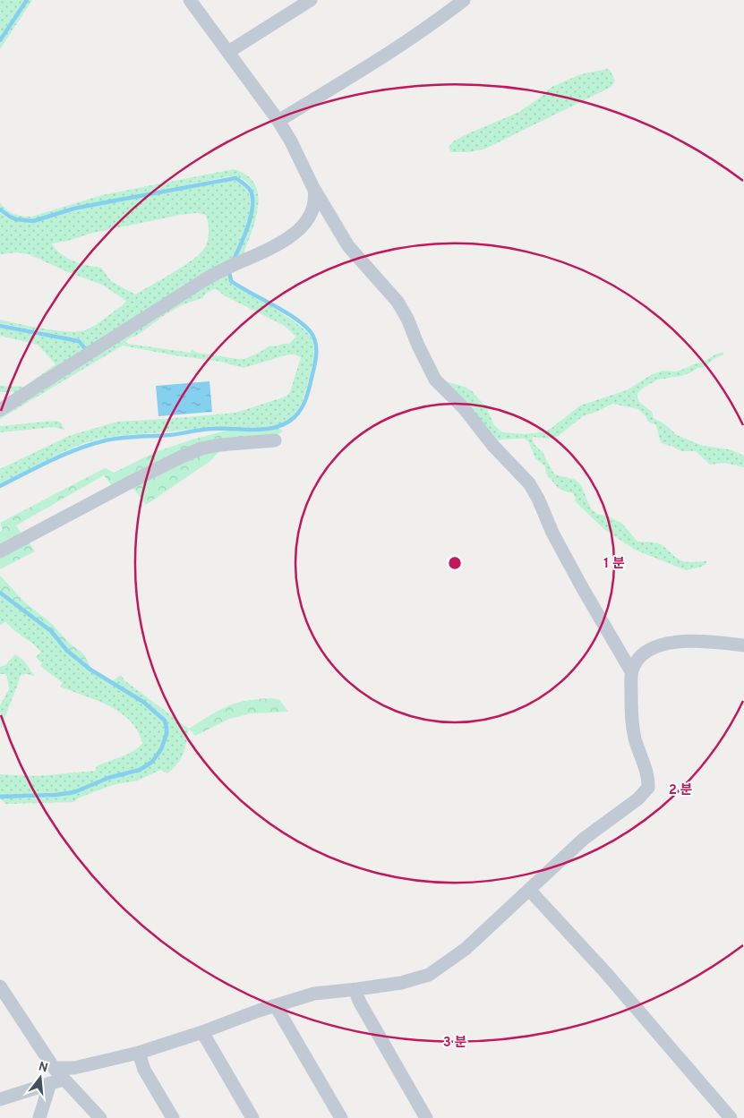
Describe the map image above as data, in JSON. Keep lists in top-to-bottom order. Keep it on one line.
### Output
{"north":"top","rings":["1 분","2 분","3 분"]}
